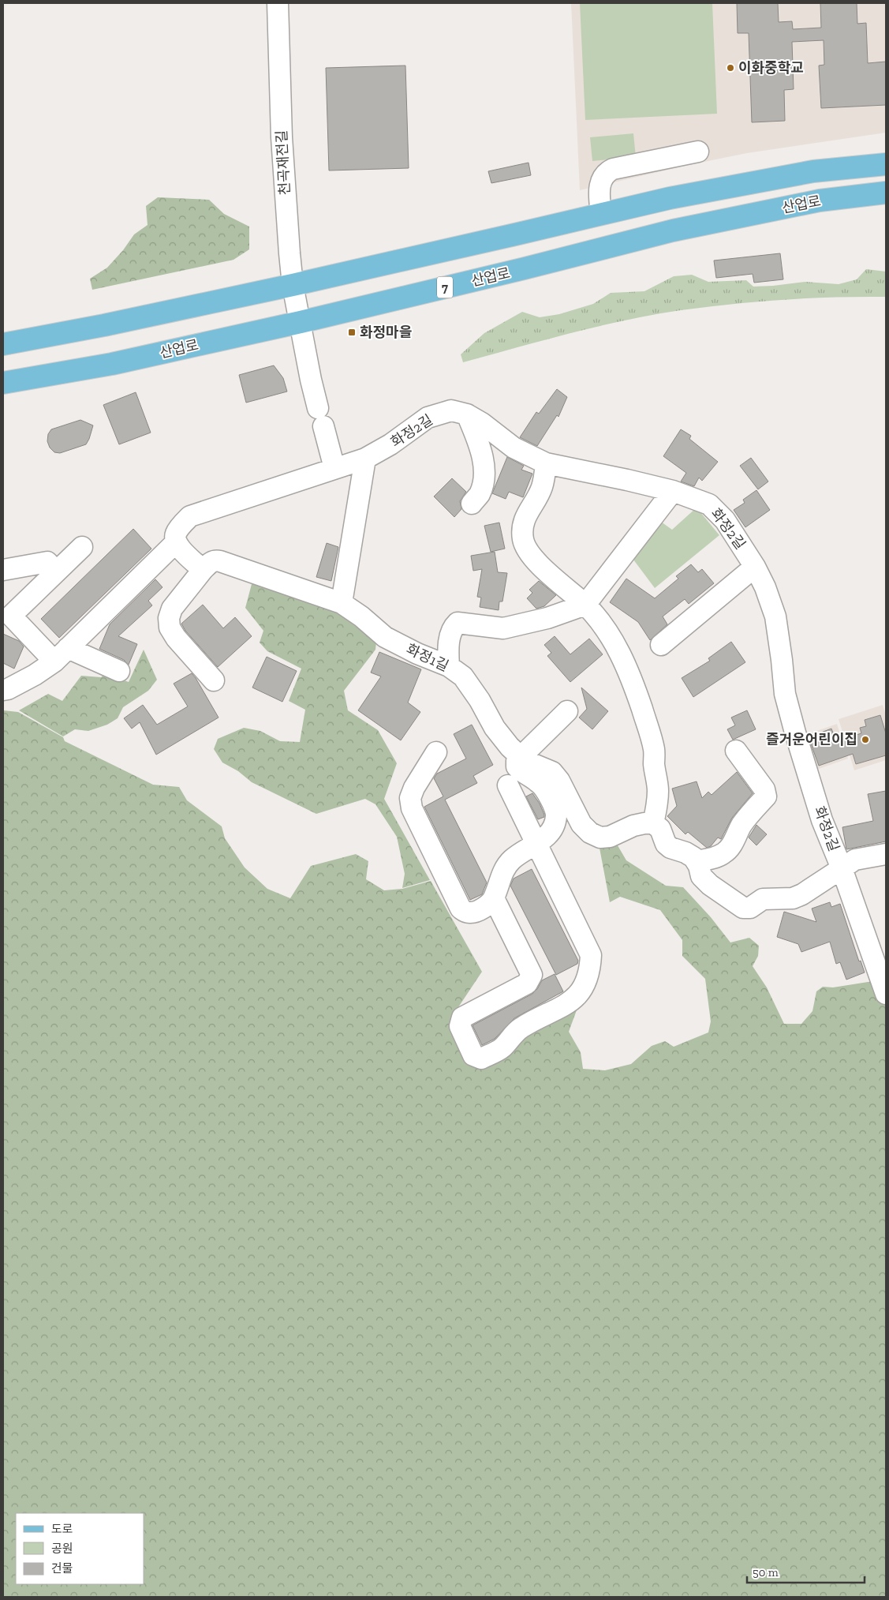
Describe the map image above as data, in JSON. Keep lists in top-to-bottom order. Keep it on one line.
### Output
{"streets":{"main road":["산업로","7"],"street":["천곡재전길","화정2길","화정1길"]},"crossings":[["천곡재전길","산업로"]],"places":{"other":["이화중학교","즐거운어린이집"],"transit":["화정마을"]},"legend":["도로","공원","건물"],"scale_bar":"50 m"}
